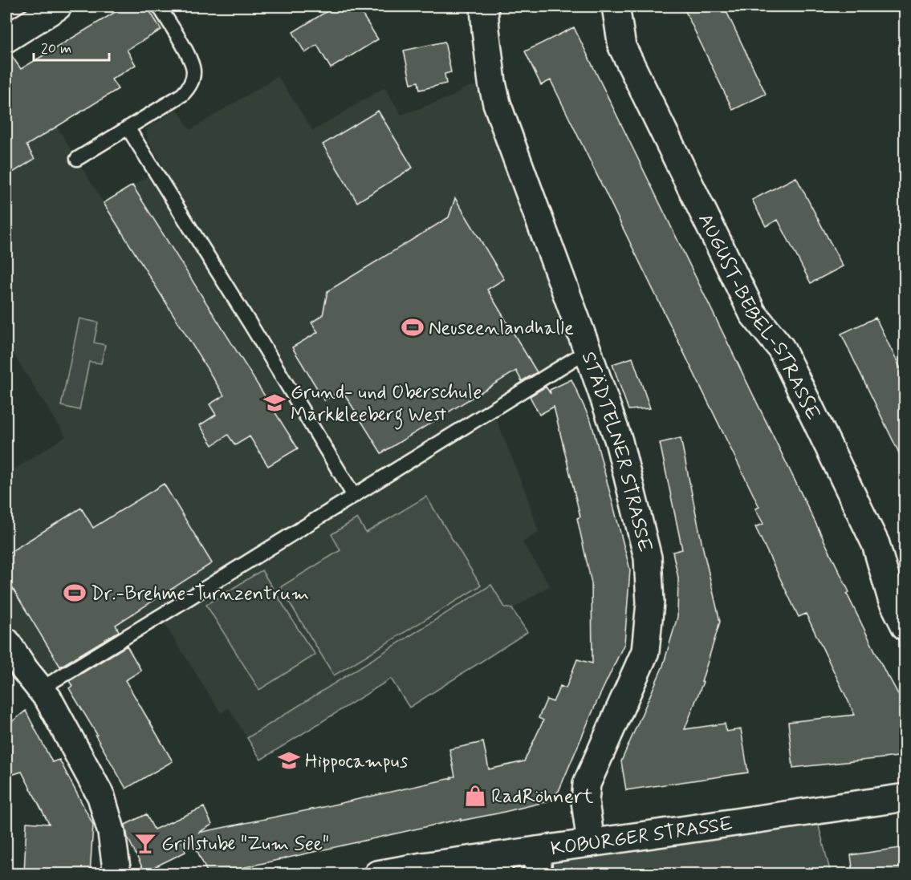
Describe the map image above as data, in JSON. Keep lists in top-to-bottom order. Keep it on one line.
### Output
{"streets":{"street":["AUGUST-BEBEL-STRASSE","STÄDTELNER STRASSE","KOBURGER STRASSE"]},"crossings":[["STÄDTELNER STRASSE","KOBURGER STRASSE"]],"places":{"sports":["Neuseenlandhalle","Dr.-Brehme-Turnzentrum"],"school or university":["Grund- und Oberschule Markkleeberg West","Hippocampus"],"shop":["RadRöhnert"],"bar":["Grillstube \"Zum See\""]},"scale_bar":"20 m"}
